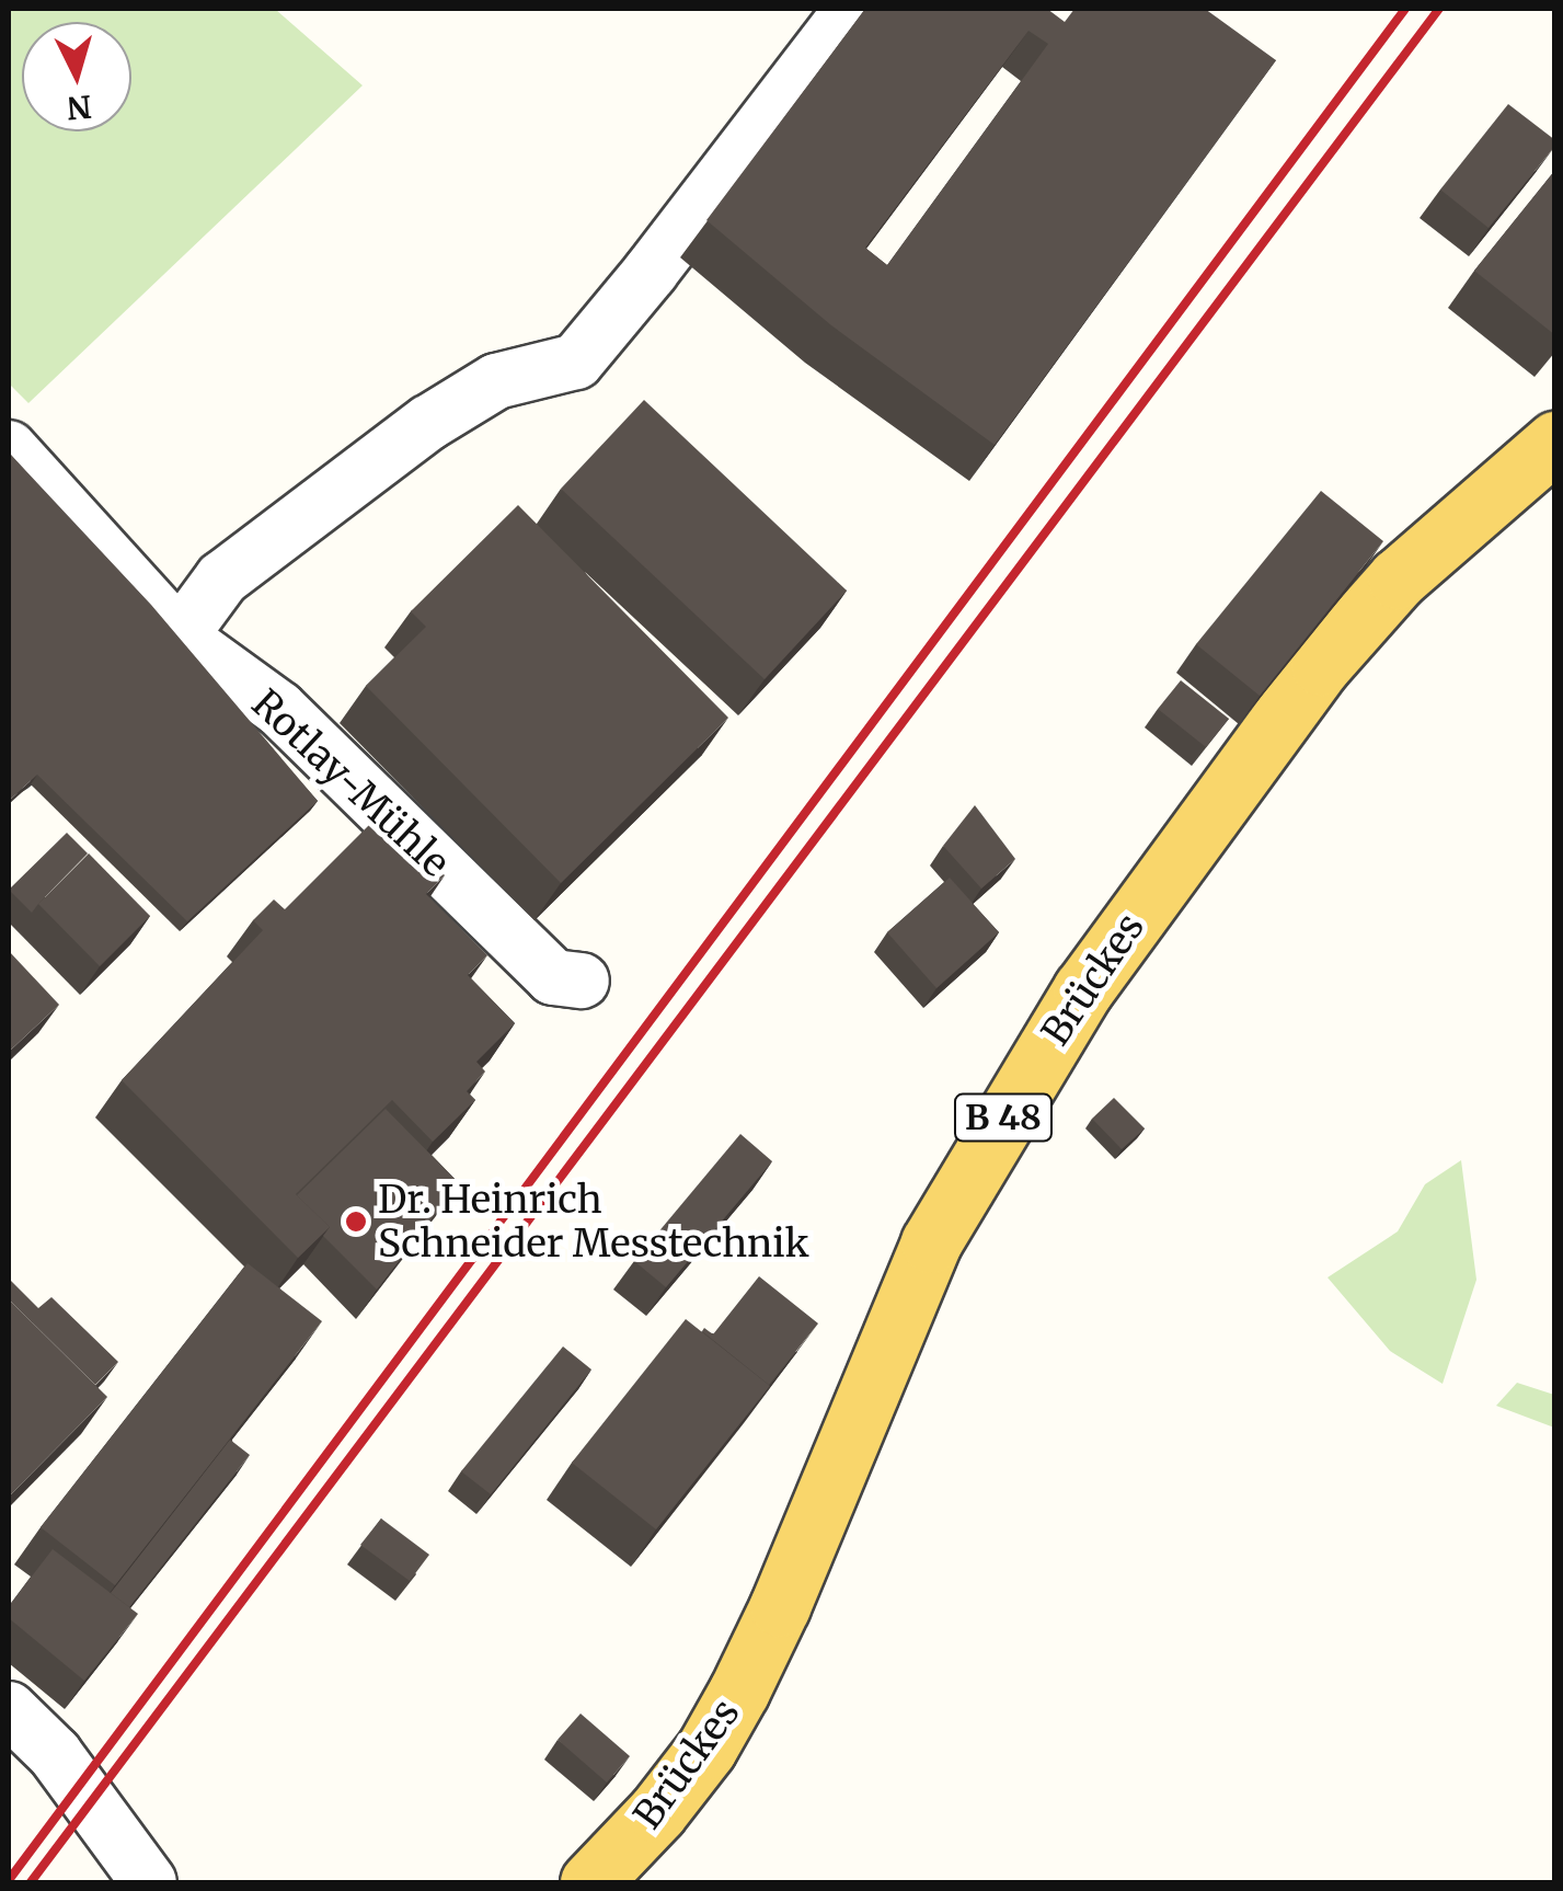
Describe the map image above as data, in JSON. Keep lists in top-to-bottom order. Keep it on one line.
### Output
{"streets":{"main road":["Brückes","B 48"],"street":["Rotlay-Mühle"]},"places":["Dr. Heinrich Schneider Messtechnik"],"north":"bottom"}
